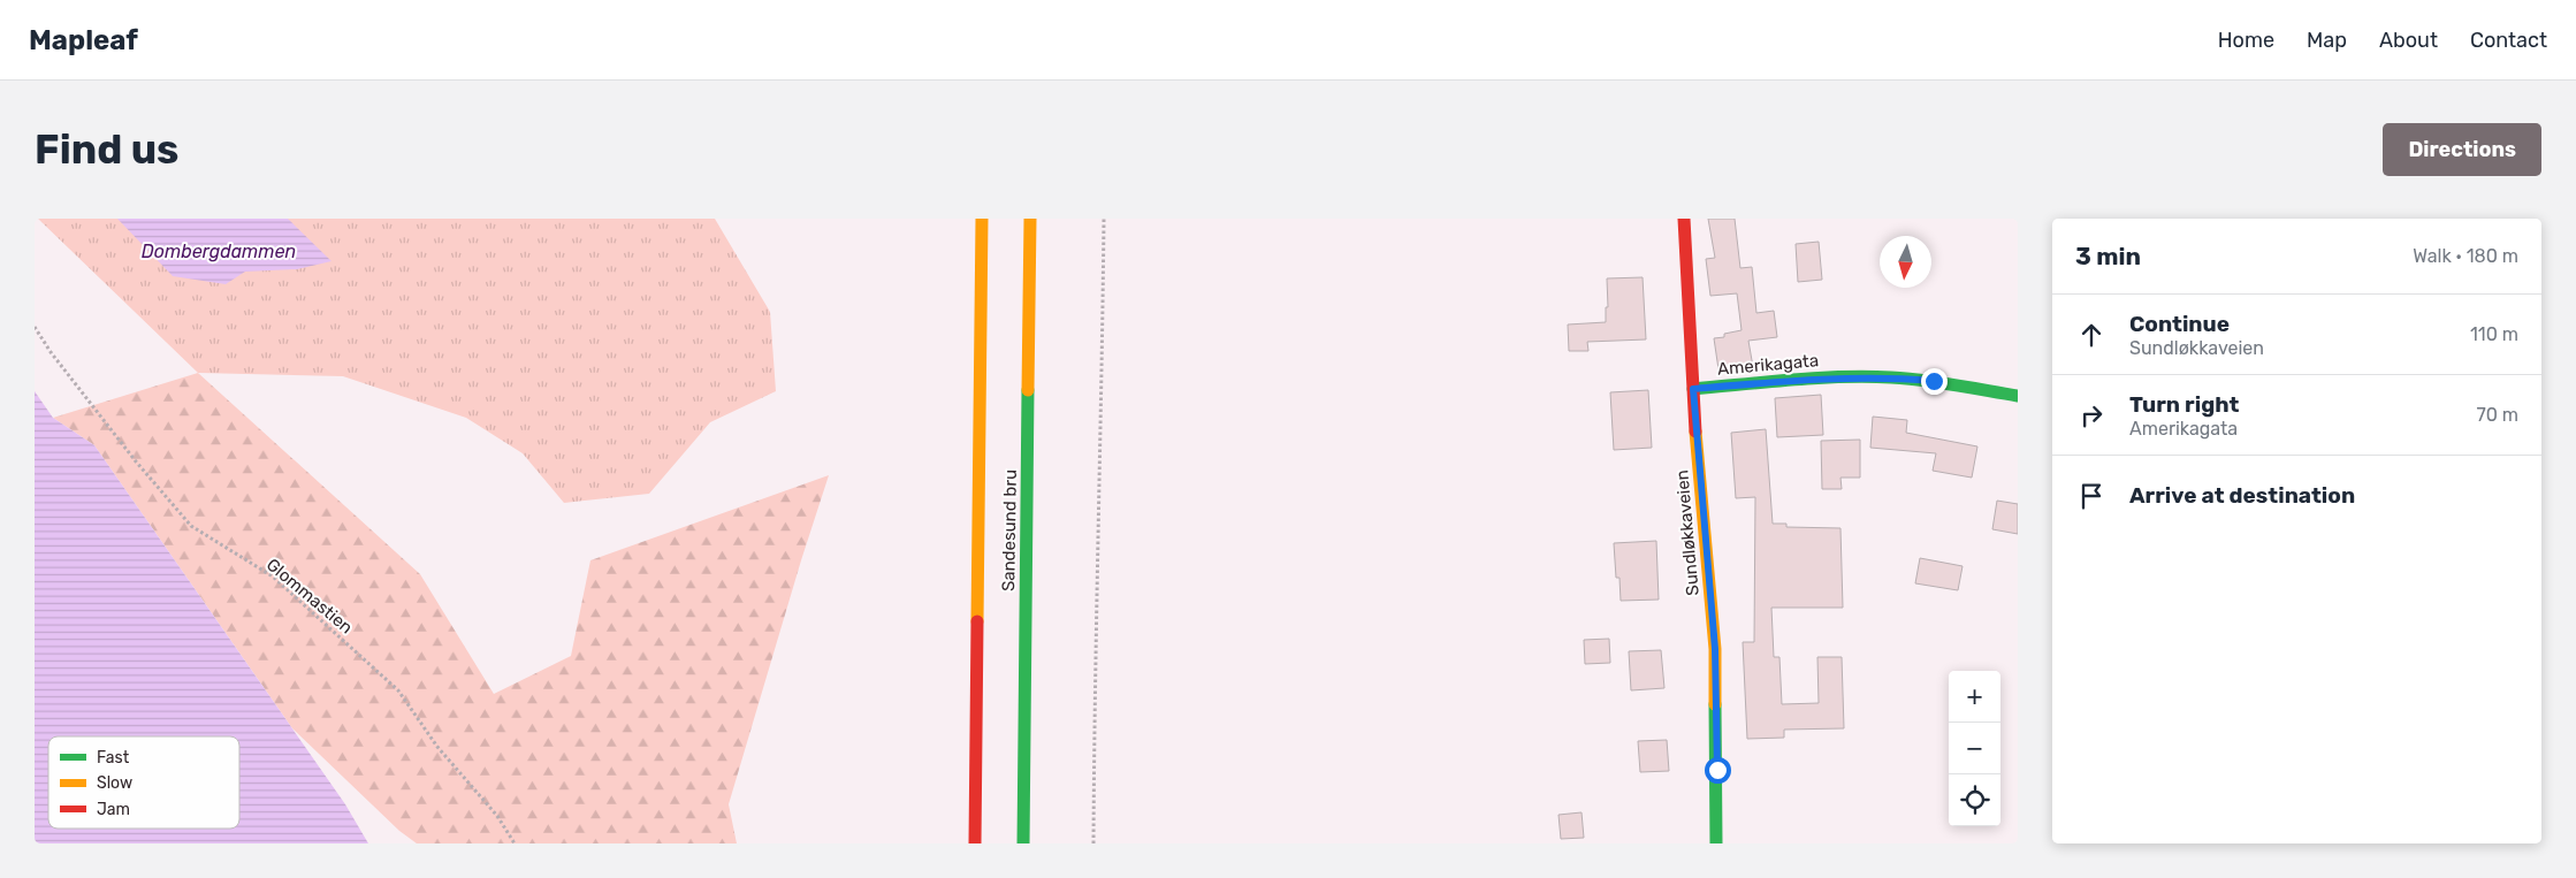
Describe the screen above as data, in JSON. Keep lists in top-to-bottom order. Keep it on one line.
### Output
{"streets":{"main road":["Amerikagata","Sandesund bru","Sundløkkaveien"],"path":["Glommastien"]},"crossings":[["Amerikagata","Sundløkkaveien"]],"water":["Dombergdammen"],"legend":["Fast","Slow","Jam"],"north":"bottom","page":{"header":"Mapleaf","nav":["Home","Map","About","Contact"],"buttons":"Directions","title":"Find us","heading":["3 min","Walk · 180 m"],"list":[["Continue","Sundløkkaveien","110 m"],["Turn right","Amerikagata","70 m"],"Arrive at destination"],"map_buttons":["+","−"]}}
